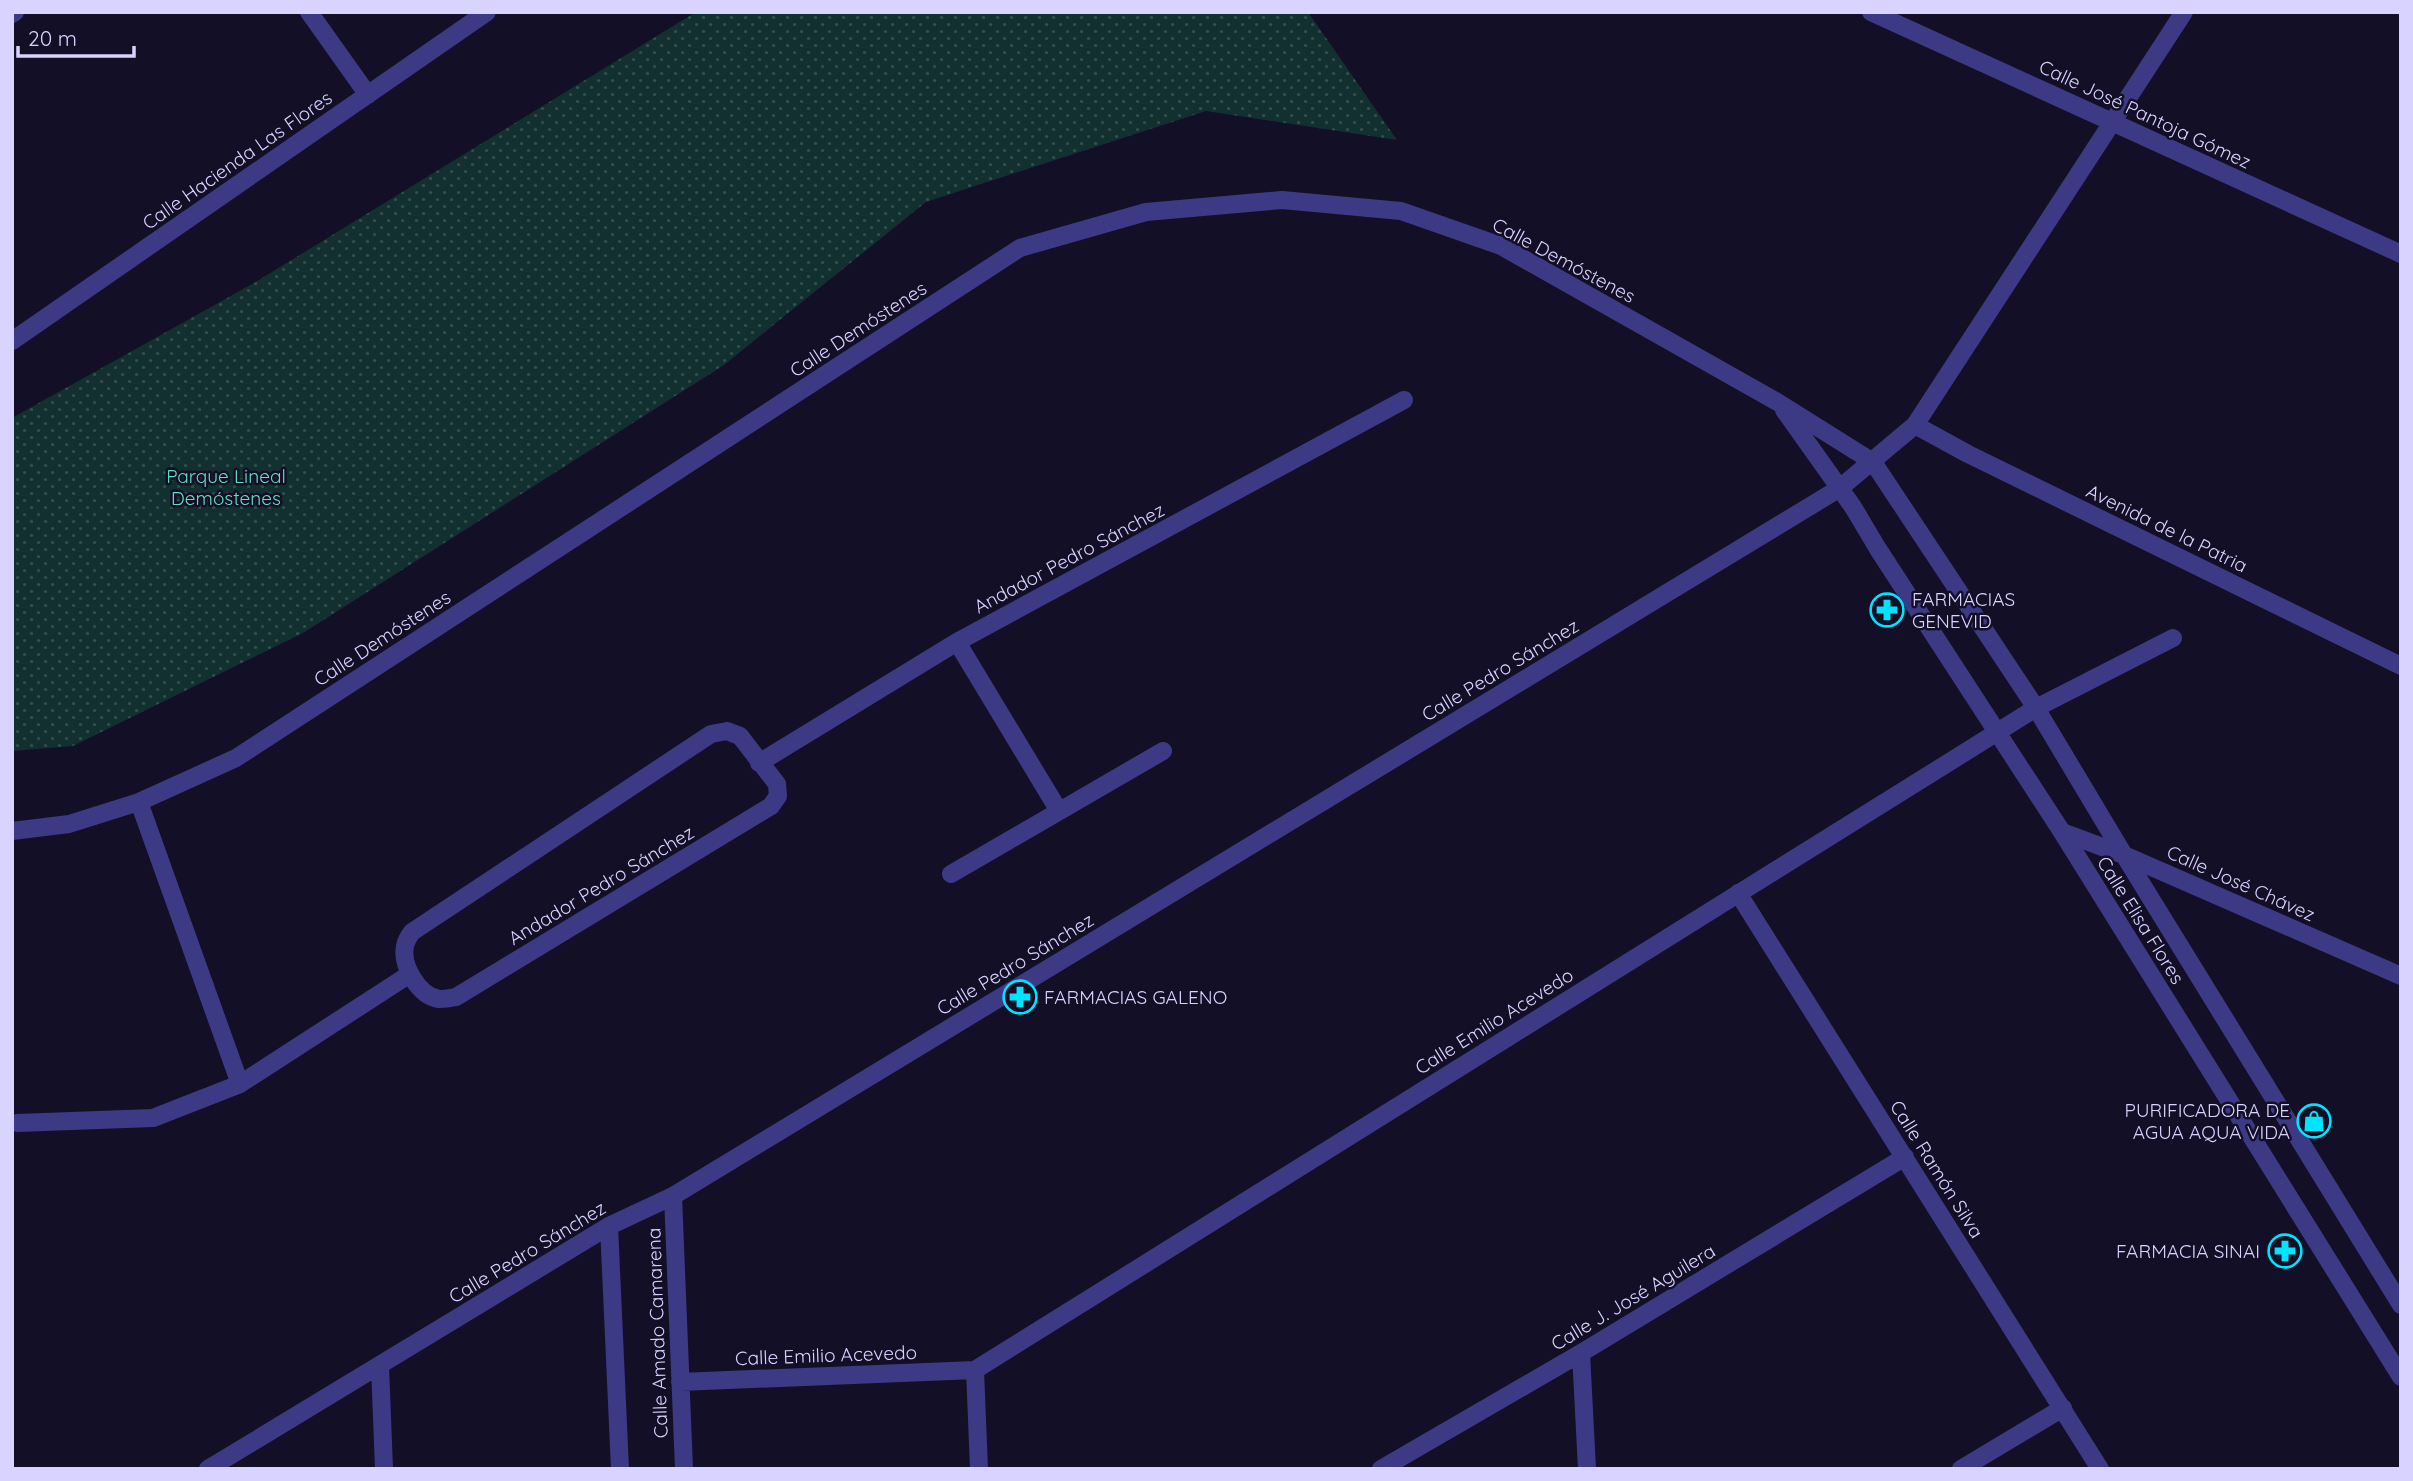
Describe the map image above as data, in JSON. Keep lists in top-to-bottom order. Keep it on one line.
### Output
{"streets":{"street":["Calle José Pantoja Gómez","Calle Hacienda Las Flores","Calle Demóstenes","Avenida de la Patria","Andador Pedro Sánchez","Calle Pedro Sánchez","Calle José Chávez","Calle Elisa Flores","Calle Emilio Acevedo","Calle Ramón Silva","Calle J. José Aguilera","Calle Amado Camarena"]},"crossings":[["Calle José Pantoja Gómez","Calle Pedro Sánchez"],["Calle Demóstenes","Calle Pedro Sánchez"],["Calle Demóstenes","Calle Elisa Flores"],["Avenida de la Patria","Calle Pedro Sánchez"],["Calle Pedro Sánchez","Calle Elisa Flores"],["Calle Pedro Sánchez","Calle Amado Camarena"],["Calle José Chávez","Calle Elisa Flores"],["Calle Elisa Flores","Calle Emilio Acevedo"],["Calle Emilio Acevedo","Calle Ramón Silva"],["Calle Emilio Acevedo","Calle Amado Camarena"],["Calle Ramón Silva","Calle J. José Aguilera"]],"parks":["Parque Lineal Demóstenes"],"places":{"pharmacy":["FARMACIAS GENEVID","FARMACIAS GALENO","FARMACIA SINAI"],"shop":["PURIFICADORA DE AGUA AQUA VIDA"]},"scale_bar":"20 m"}
